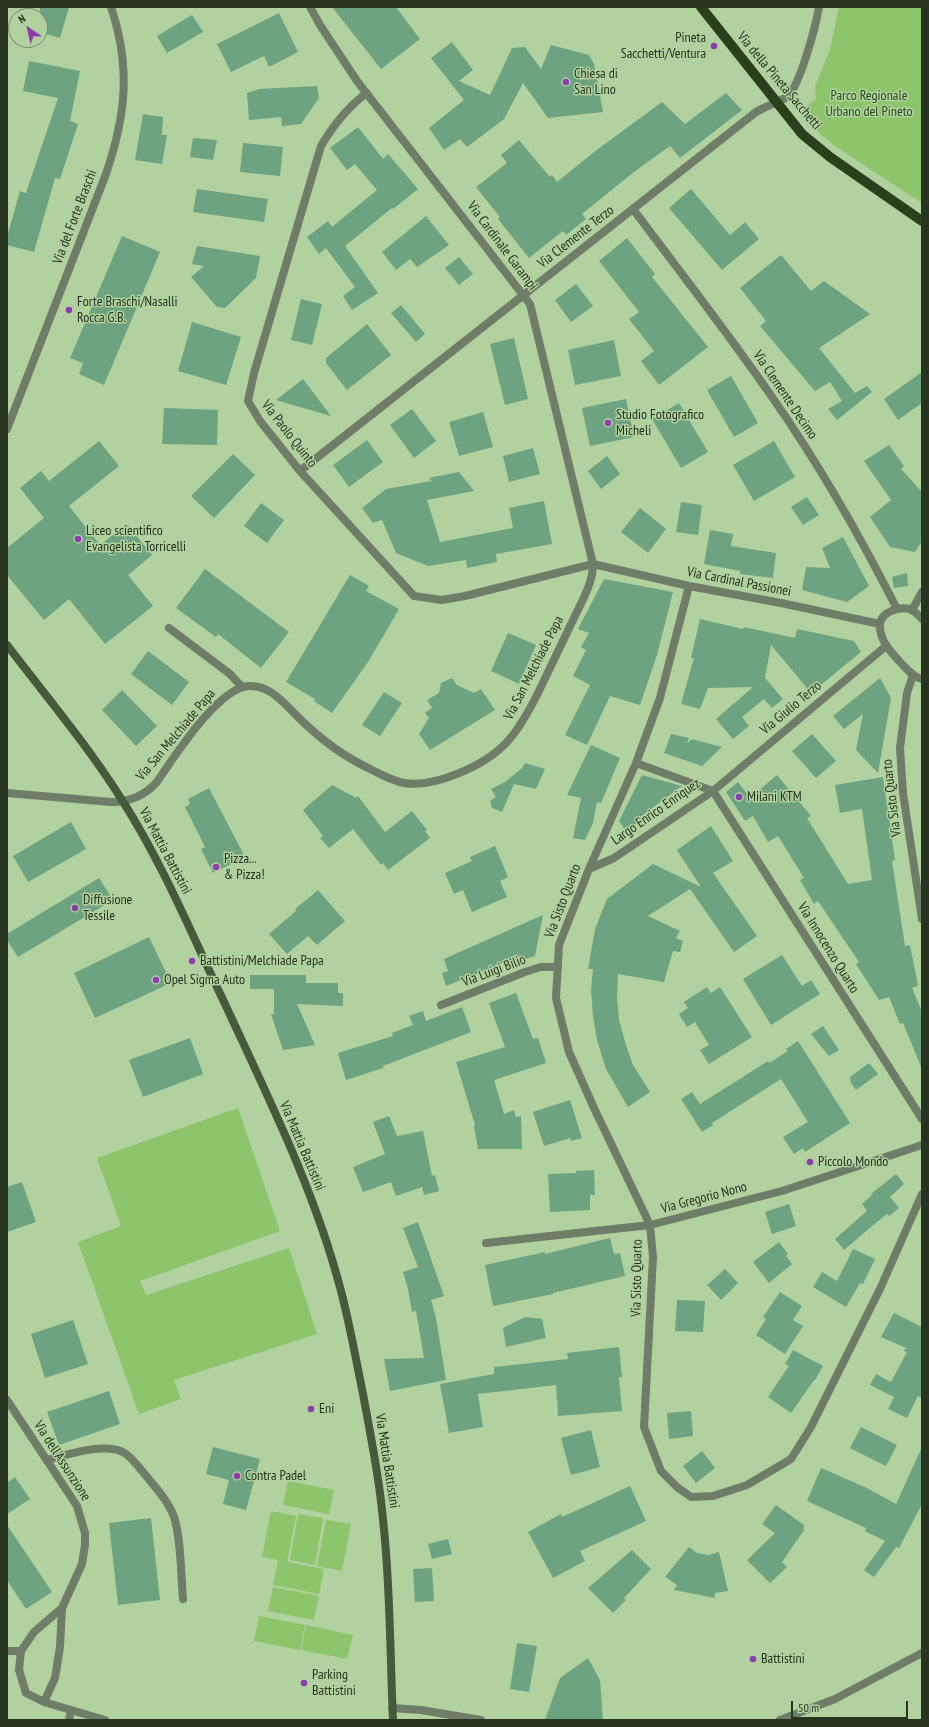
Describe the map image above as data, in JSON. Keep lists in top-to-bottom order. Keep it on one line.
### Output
{"streets":{"main road":["Via della Pineta Sacchetti","Via Mattia Battistini"],"street":["Via del Forte Braschi","Via Clemente Terzo","Via Cardinale Garampi","Via Clemente Decimo","Via Paolo Quinto","Via Cardinal Passionei","Via San Melchiade Papa","Via Giulio Terzo","Via Sisto Quarto","Largo Enrico Enriquez","Via Innocenzo Quarto","Via Luigi Bilio","Via Gregorio Nono","Via dell'Assunzione"]},"crossings":[["Via della Pineta Sacchetti","Via Clemente Terzo"],["Via Clemente Terzo","Via Cardinale Garampi"],["Via Clemente Terzo","Via Clemente Decimo"],["Via Clemente Terzo","Via Paolo Quinto"],["Via Cardinale Garampi","Via Paolo Quinto"],["Via Cardinale Garampi","Via Cardinal Passionei"],["Via Cardinale Garampi","Via San Melchiade Papa"],["Via Paolo Quinto","Via Cardinal Passionei"],["Via Paolo Quinto","Via San Melchiade Papa"],["Via Cardinal Passionei","Via San Melchiade Papa"],["Via Cardinal Passionei","Via Sisto Quarto"],["Via San Melchiade Papa","Via Mattia Battistini"],["Via Giulio Terzo","Largo Enrico Enriquez"],["Via Giulio Terzo","Via Innocenzo Quarto"],["Via Sisto Quarto","Largo Enrico Enriquez"],["Via Sisto Quarto","Via Luigi Bilio"],["Via Sisto Quarto","Via Gregorio Nono"],["Largo Enrico Enriquez","Via Innocenzo Quarto"]],"parks":["Parco Regionale Urbano del Pineto"],"places":["Pineta Sacchetti/Ventura","Chiesa di San Lino","Forte Braschi/Nasalli Rocca G.B.","Studio Fotografico Micheli","Liceo scientifico Evangelista Torricelli","Milani KTM","Pizza... & Pizza!","Diffusione Tessile","Battistini/Melchiade Papa","Opel Sigma Auto","Piccolo Mondo","Eni","Contra Padel","Battistini","Parking Battistini"],"scale_bar":"50 m","north":"top left"}
